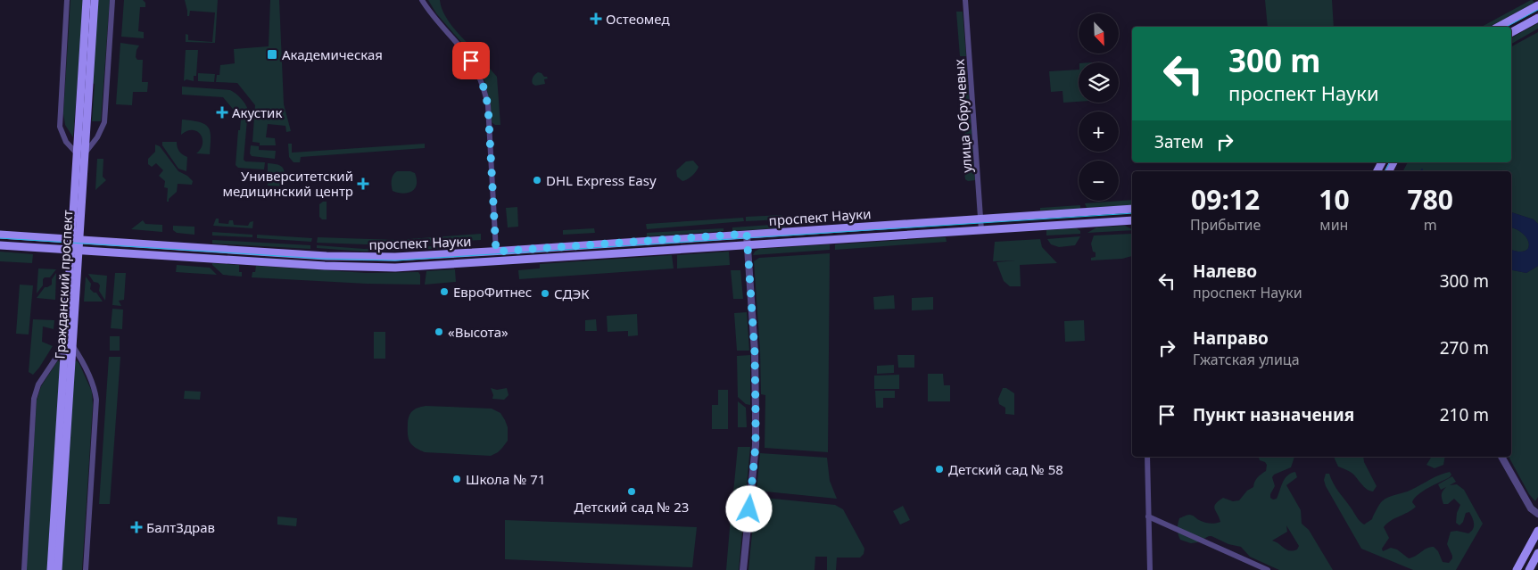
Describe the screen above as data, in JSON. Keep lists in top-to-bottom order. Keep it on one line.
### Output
{"streets":{"main road":["проспект Науки","Гражданский проспект"],"street":["улица Обручевых"]},"crossings":[["улица Обручевых","проспект Науки"],["проспект Науки","Гражданский проспект"]],"places":{"health":["Остеомед","Акустик","Университетский медицинский центр","БалтЗдрав"],"transit":["Академическая"],"other":["DHL Express Easy","ЕвроФитнес","СДЭК","«Высота»","Детский сад № 58","Школа № 71","Детский сад № 23"]},"north":"bottom right","page":{"map_buttons":["+","−"],"turn":["300 m","проспект Науки"],"then":"Затем","eta":["09:12","Прибытие","10","мин","780","m"],"list":[{"name":"Налево","note":"проспект Науки","value":"300 m"},{"name":"Направо","note":"Гжатская улица","value":"270 m"},{"name":"Пункт назначения","value":"210 m"}]}}
